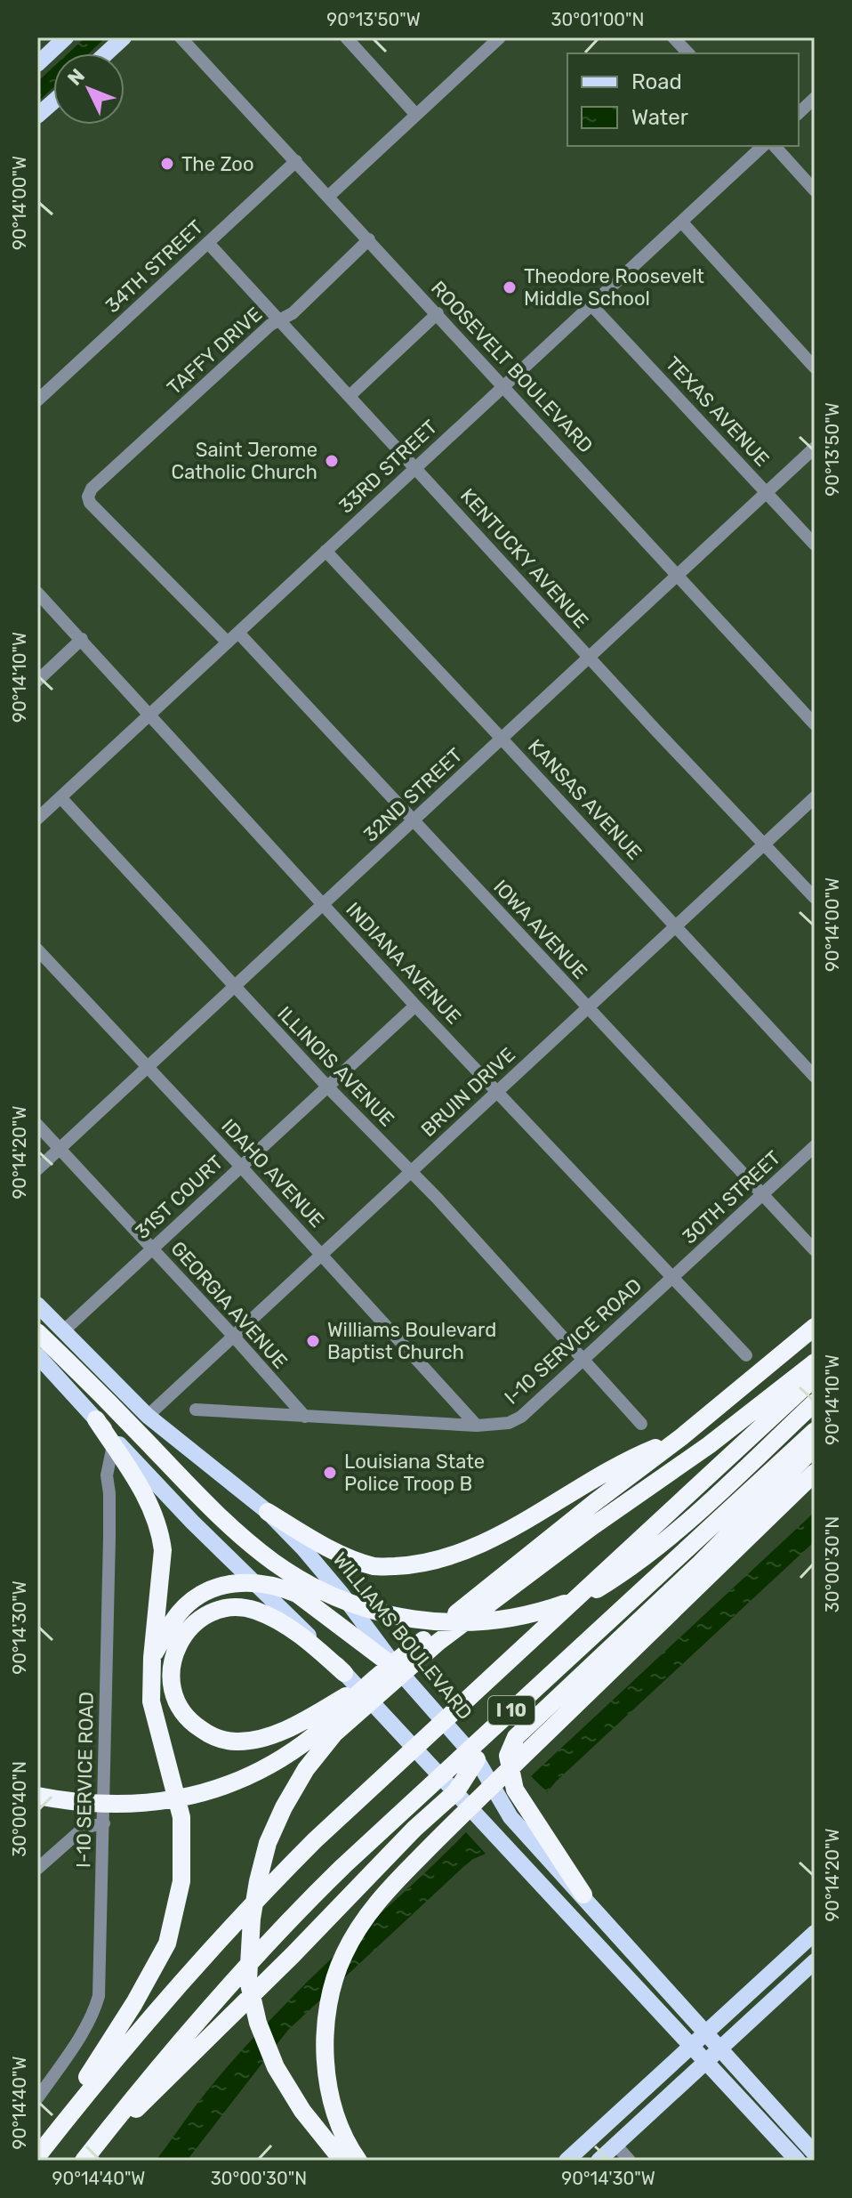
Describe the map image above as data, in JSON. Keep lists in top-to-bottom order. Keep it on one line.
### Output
{"streets":{"highway":["I 10"],"main road":["WILLIAMS BOULEVARD"],"street":["34TH STREET","TAFFY DRIVE","ROOSEVELT BOULEVARD","TEXAS AVENUE","33RD STREET","KENTUCKY AVENUE","32ND STREET","KANSAS AVENUE","IOWA AVENUE","INDIANA AVENUE","ILLINOIS AVENUE","BRUIN DRIVE","IDAHO AVENUE","31ST COURT","30TH STREET","GEORGIA AVENUE","I-10 SERVICE ROAD"]},"crossings":[["34TH STREET","ROOSEVELT BOULEVARD"],["34TH STREET","KENTUCKY AVENUE"],["TAFFY DRIVE","ROOSEVELT BOULEVARD"],["TAFFY DRIVE","33RD STREET"],["TAFFY DRIVE","KENTUCKY AVENUE"],["ROOSEVELT BOULEVARD","33RD STREET"],["ROOSEVELT BOULEVARD","32ND STREET"],["TEXAS AVENUE","33RD STREET"],["TEXAS AVENUE","32ND STREET"],["33RD STREET","KENTUCKY AVENUE"],["33RD STREET","KANSAS AVENUE"],["33RD STREET","IOWA AVENUE"],["33RD STREET","INDIANA AVENUE"],["33RD STREET","ILLINOIS AVENUE"],["KENTUCKY AVENUE","32ND STREET"],["KENTUCKY AVENUE","BRUIN DRIVE"],["32ND STREET","KANSAS AVENUE"],["32ND STREET","IOWA AVENUE"],["32ND STREET","INDIANA AVENUE"],["32ND STREET","ILLINOIS AVENUE"],["32ND STREET","IDAHO AVENUE"],["32ND STREET","GEORGIA AVENUE"],["KANSAS AVENUE","BRUIN DRIVE"],["IOWA AVENUE","BRUIN DRIVE"],["IOWA AVENUE","30TH STREET"],["INDIANA AVENUE","BRUIN DRIVE"],["INDIANA AVENUE","31ST COURT"],["INDIANA AVENUE","30TH STREET"],["INDIANA AVENUE","I-10 SERVICE ROAD"],["ILLINOIS AVENUE","BRUIN DRIVE"],["ILLINOIS AVENUE","31ST COURT"],["ILLINOIS AVENUE","I-10 SERVICE ROAD"],["BRUIN DRIVE","IDAHO AVENUE"],["BRUIN DRIVE","GEORGIA AVENUE"],["BRUIN DRIVE","WILLIAMS BOULEVARD"],["IDAHO AVENUE","31ST COURT"],["IDAHO AVENUE","I-10 SERVICE ROAD"],["31ST COURT","GEORGIA AVENUE"],["31ST COURT","WILLIAMS BOULEVARD"],["30TH STREET","I-10 SERVICE ROAD"],["GEORGIA AVENUE","I-10 SERVICE ROAD"]],"places":["The Zoo","Theodore Roosevelt Middle School","Saint Jerome Catholic Church","Williams Boulevard Baptist Church","Louisiana State Police Troop B"],"legend":["Road","Water"],"north":"top left","coordinates":["90°13'50\"W","30°01'00\"N","90°14'00\"W","90°14'10\"W","90°14'20\"W","30°00'30\"N","90°14'30\"W","30°00'40\"N","90°14'40\"W"]}
